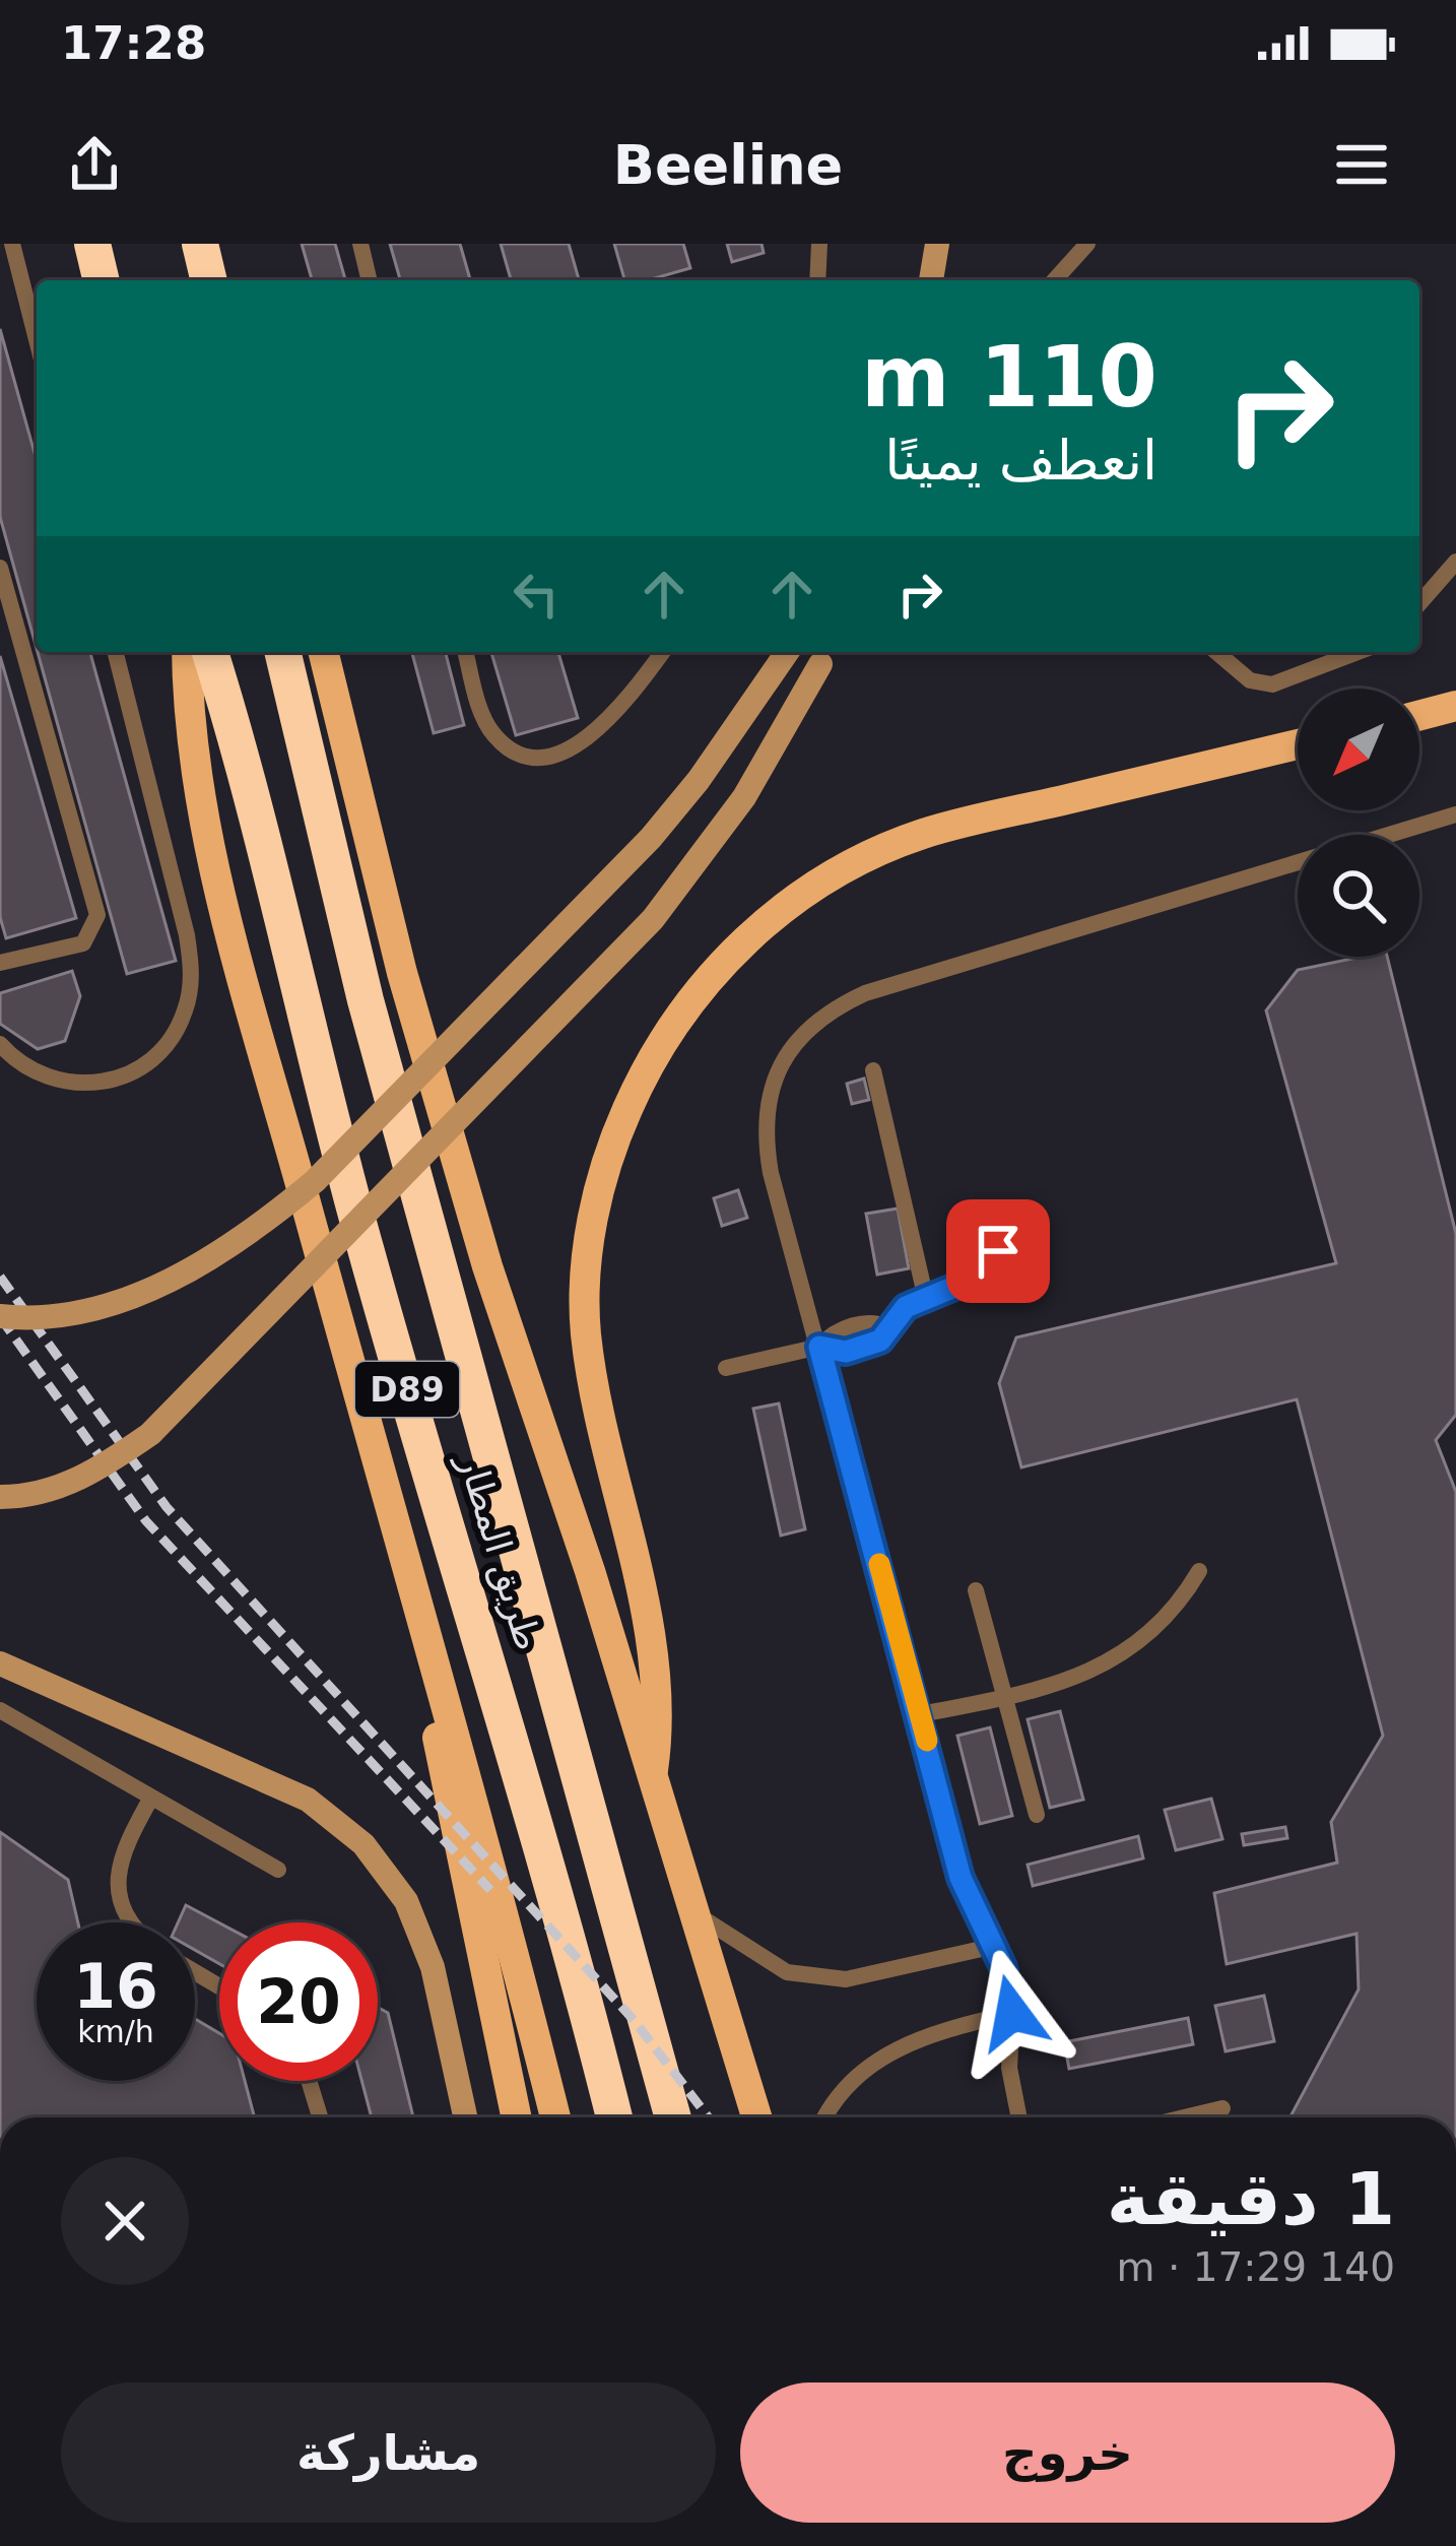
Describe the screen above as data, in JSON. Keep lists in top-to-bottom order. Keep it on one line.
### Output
{"streets":{"highway":["D89","طريق المطار"]},"north":"bottom left","page":{"status":"17:28","header":"Beeline","turn":["110 m","انعطف يمينًا"],"speed":"16 km/h","limit":"20","heading":["1 دقيقة","140 m · 17:29"],"buttons":["خروج","مشاركة"]}}
